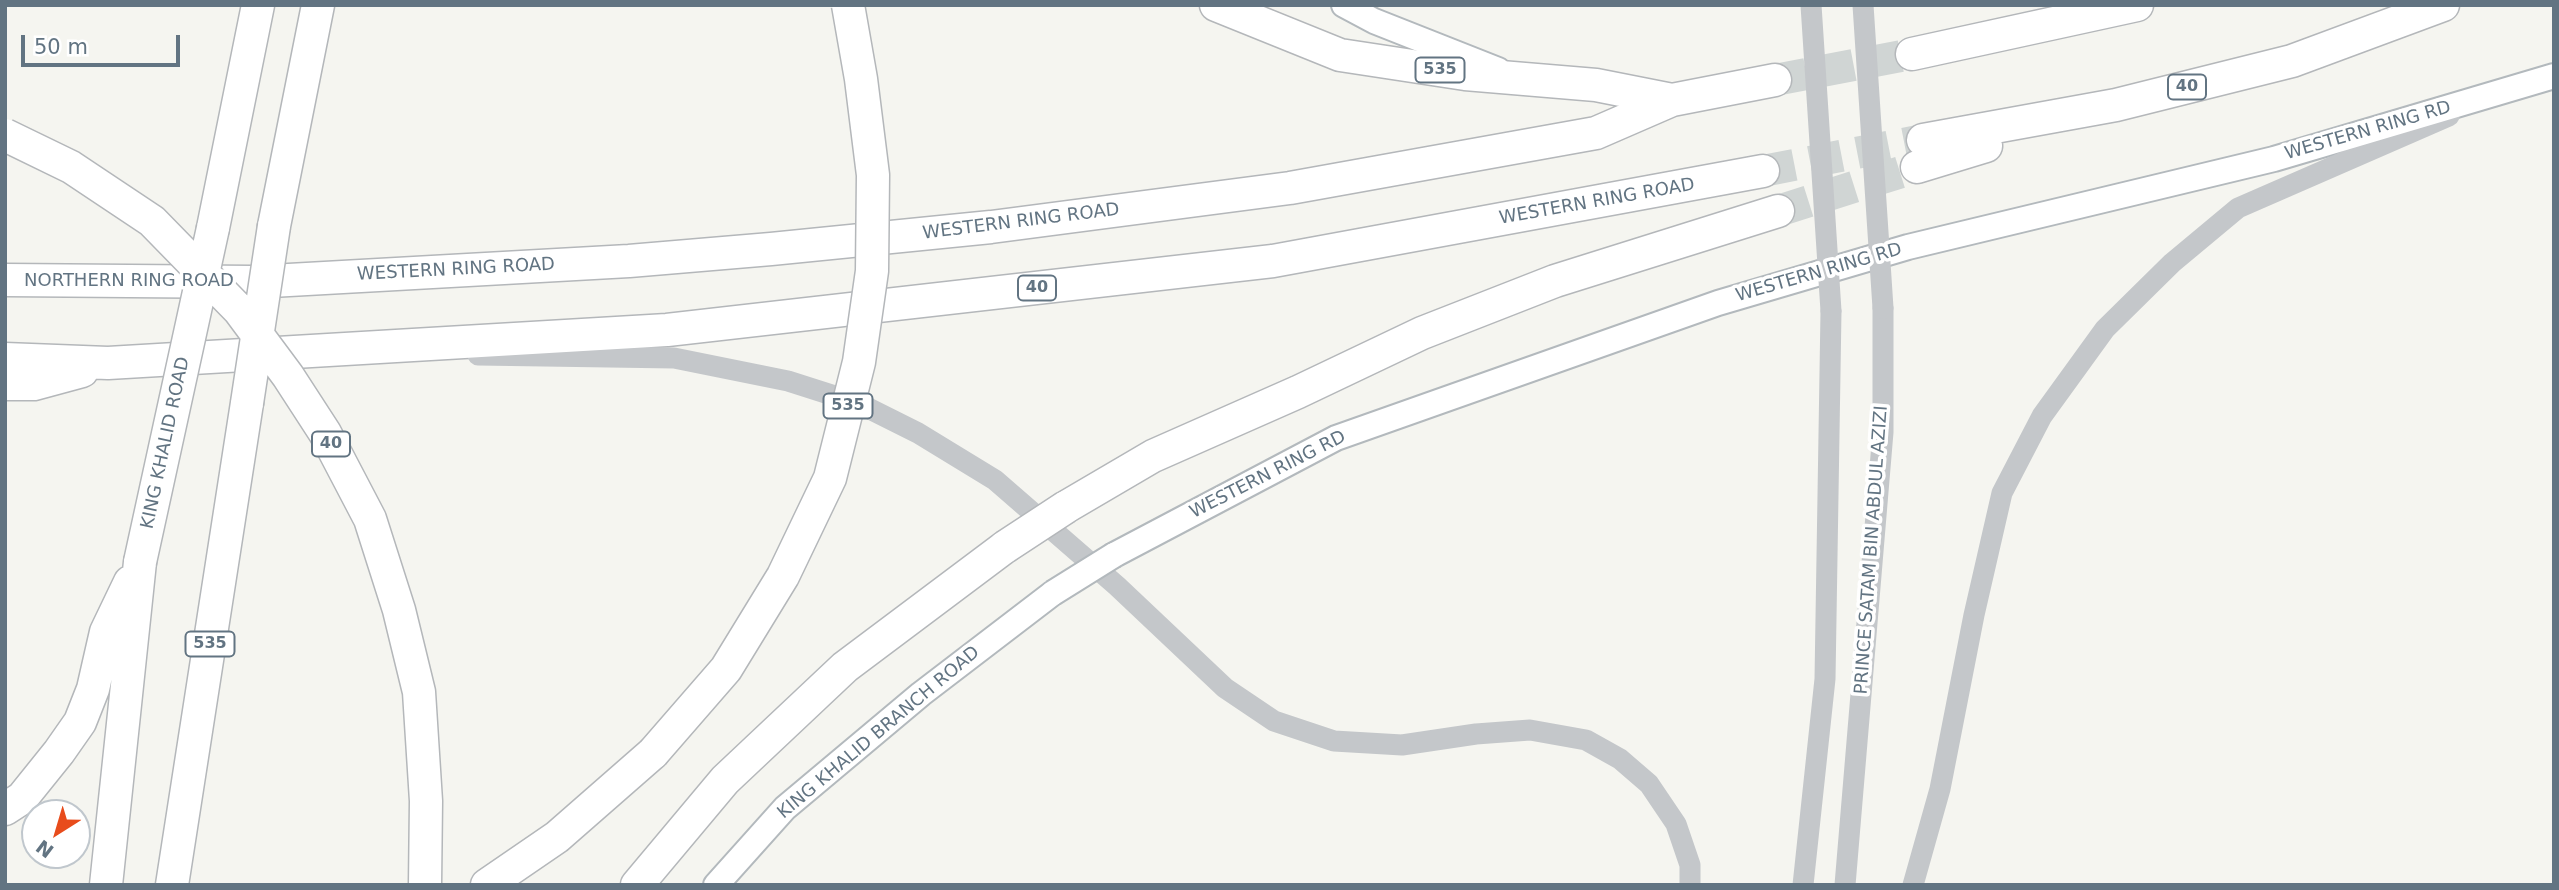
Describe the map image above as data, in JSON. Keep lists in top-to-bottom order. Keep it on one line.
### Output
{"streets":{"highway":["535","40","WESTERN RING ROAD","NORTHERN RING ROAD","KING KHALID ROAD"],"main road":["WESTERN RING RD","KING KHALID BRANCH ROAD"],"street":["PRINCE SATAM BIN ABDUL AZIZI"]},"crossings":[["535","WESTERN RING ROAD"],["40","WESTERN RING ROAD"],["WESTERN RING RD","KING KHALID BRANCH ROAD"],["WESTERN RING ROAD","NORTHERN RING ROAD"]],"scale_bar":"50 m","north":"bottom left"}
